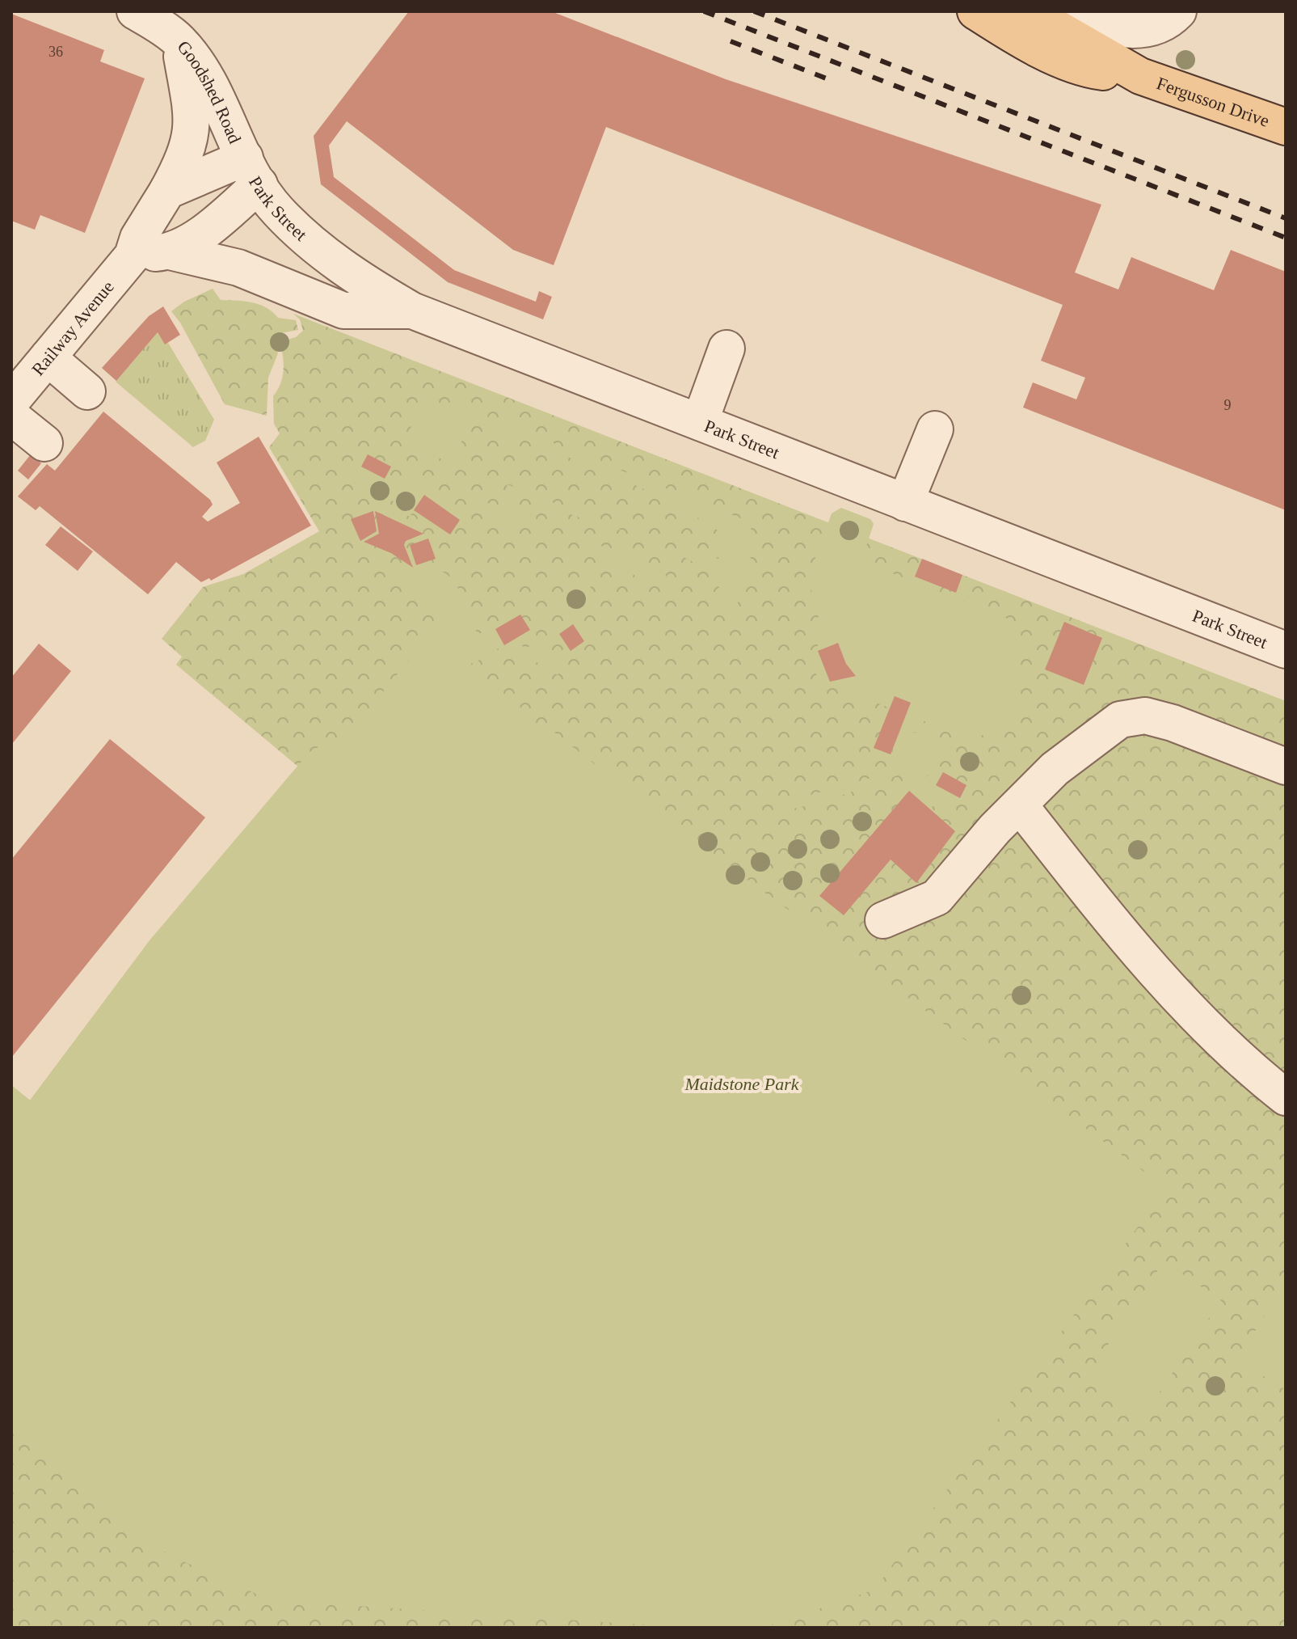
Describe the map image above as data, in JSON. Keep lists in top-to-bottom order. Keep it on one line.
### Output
{"streets":{"main road":["Fergusson Drive"],"street":["Goodshed Road","Park Street","Railway Avenue"]},"crossings":[["Goodshed Road","Park Street"],["Goodshed Road","Railway Avenue"]],"parks":["Maidstone Park"],"house_numbers":["36","9"]}
